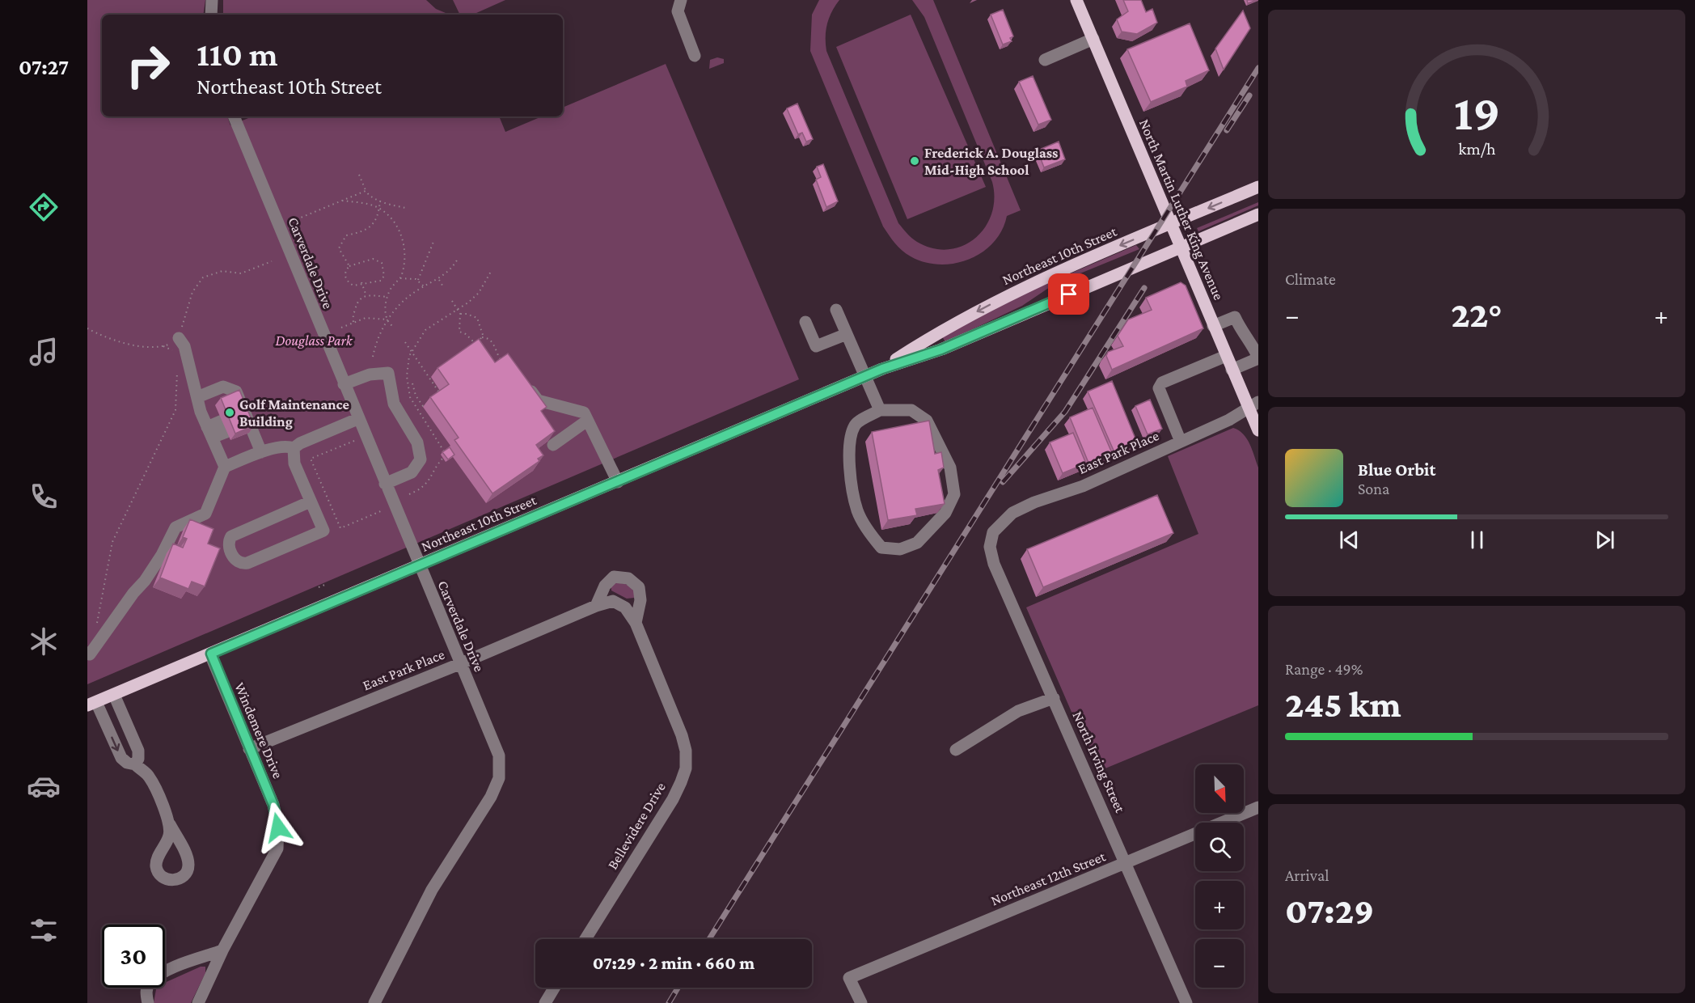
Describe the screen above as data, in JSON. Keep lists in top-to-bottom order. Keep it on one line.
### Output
{"streets":{"main road":["North Martin Luther King Avenue","Northeast 10th Street"],"street":["Carverdale Drive","East Park Place","Windemere Drive","North Irving Street","Bellevidere Drive","Northeast 12th Street"]},"crossings":[["North Martin Luther King Avenue","Northeast 10th Street"],["North Martin Luther King Avenue","East Park Place"],["Northeast 10th Street","Carverdale Drive"],["Northeast 10th Street","Windemere Drive"],["Carverdale Drive","East Park Place"],["East Park Place","Windemere Drive"],["East Park Place","North Irving Street"],["East Park Place","Bellevidere Drive"],["North Irving Street","Northeast 12th Street"]],"parks":["Douglass Park"],"places":["Frederick A. Douglass Mid-High School","Golf Maintenance Building"],"north":"bottom right","page":{"tabs":"07:27","turn":["110 m","Northeast 10th Street"],"tile":["Climate",["Range · 49%","245 km"],["Arrival","07:29"]],"heat":["−","22°","+"],"song":["Blue Orbit","Sona"],"map_buttons":["+","−"],"limit":"30","trip":"07:29 · 2 min · 660 m","gauge":["19","km/h"]}}
